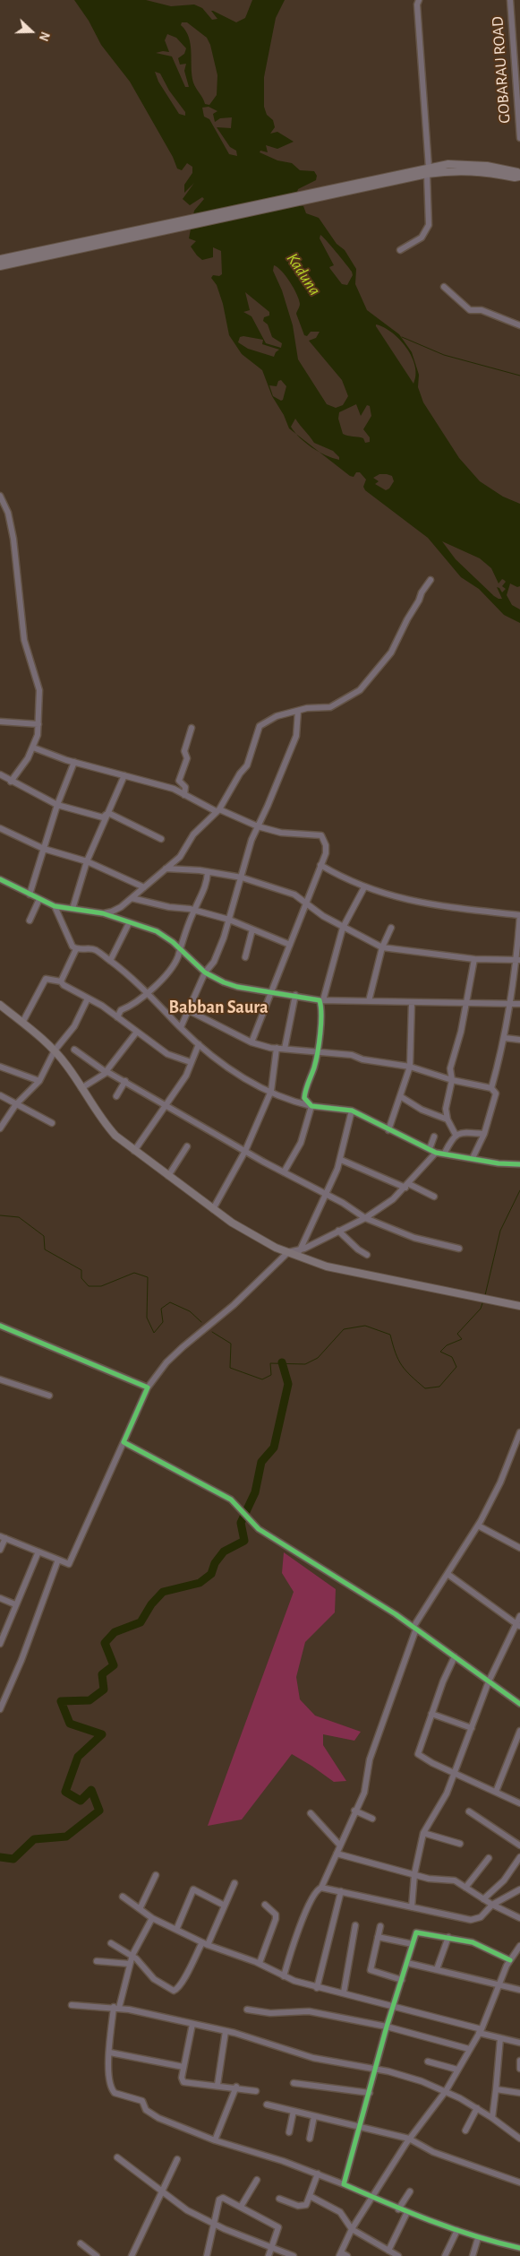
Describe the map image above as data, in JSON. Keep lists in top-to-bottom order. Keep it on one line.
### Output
{"streets":{"street":["GOBARAU ROAD"]},"districts":["Babban Saura"],"water":["Kaduna"],"north":"right"}
